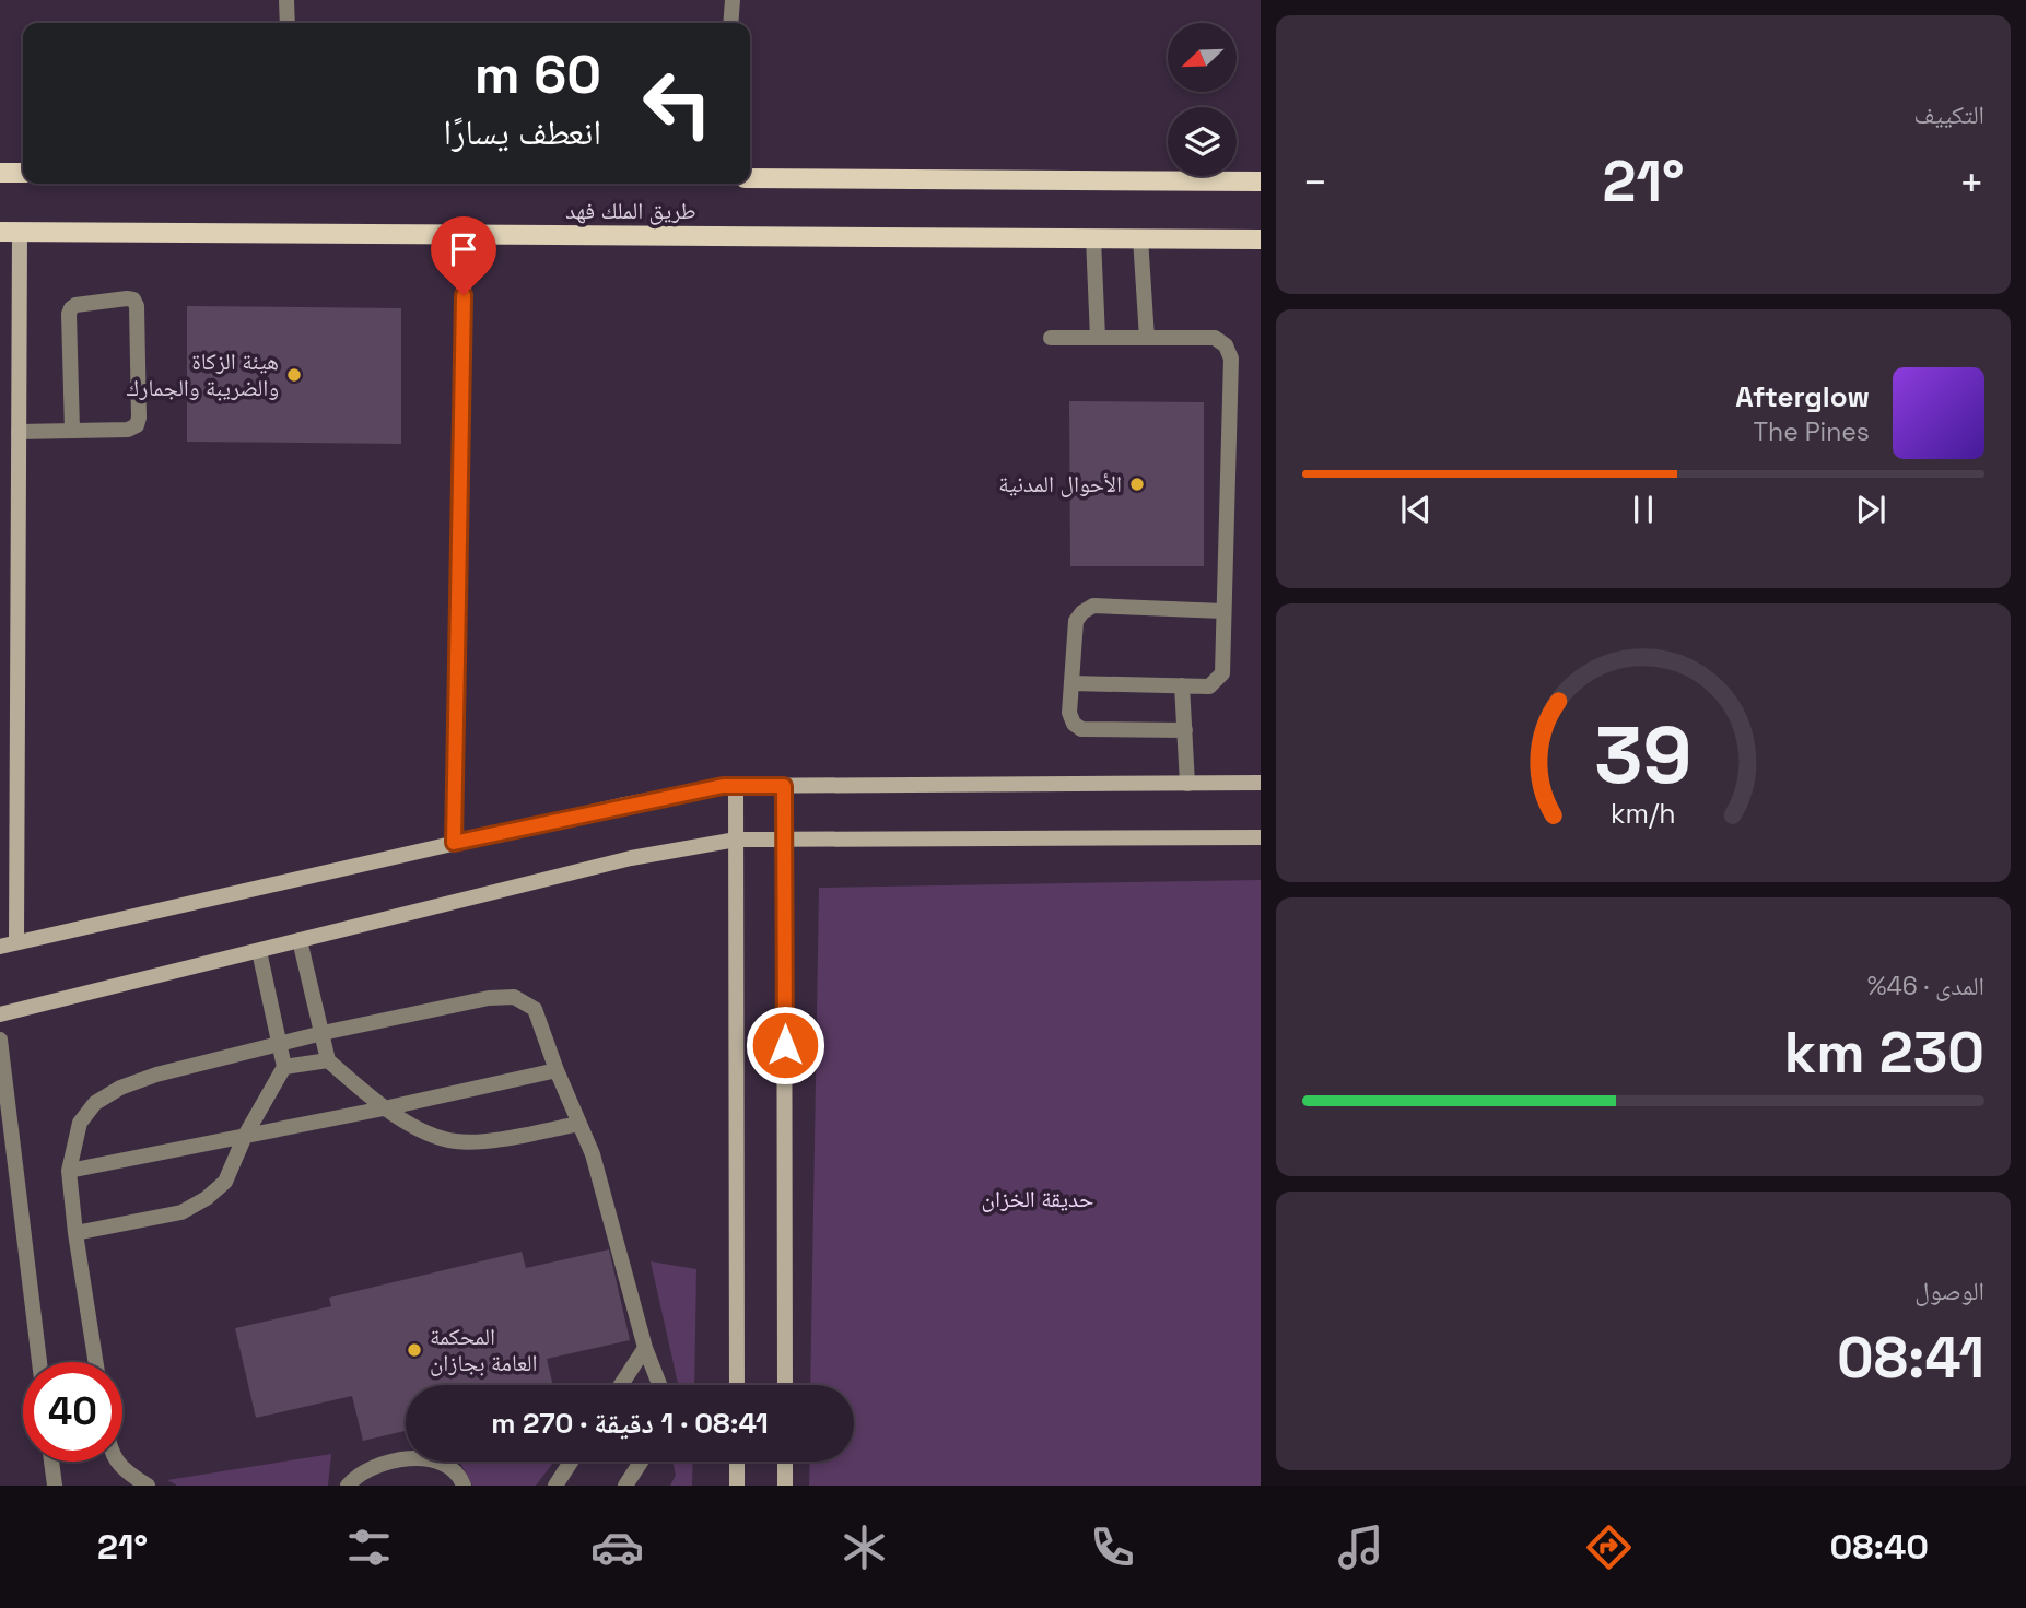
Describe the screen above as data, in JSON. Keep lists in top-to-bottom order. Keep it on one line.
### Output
{"streets":{"main road":["طريق الملك فهد"]},"parks":["حديقة الخزان"],"places":["هيئة الزكاة والضريبة والجمارك","الأحوال المدنية","المحكمة العامة بجازان"],"north":"bottom left","page":{"tile":["التكييف",["المدى · 46%","230 km"],["الوصول","08:41"]],"turn":["60 m","انعطف يسارًا"],"heat":["−","21°","+"],"song":["Afterglow","The Pines"],"limit":"40","trip":"08:41 · 1 دقيقة · 270 m","tabs":["08:40","21°"],"gauge":["39","km/h"]}}
